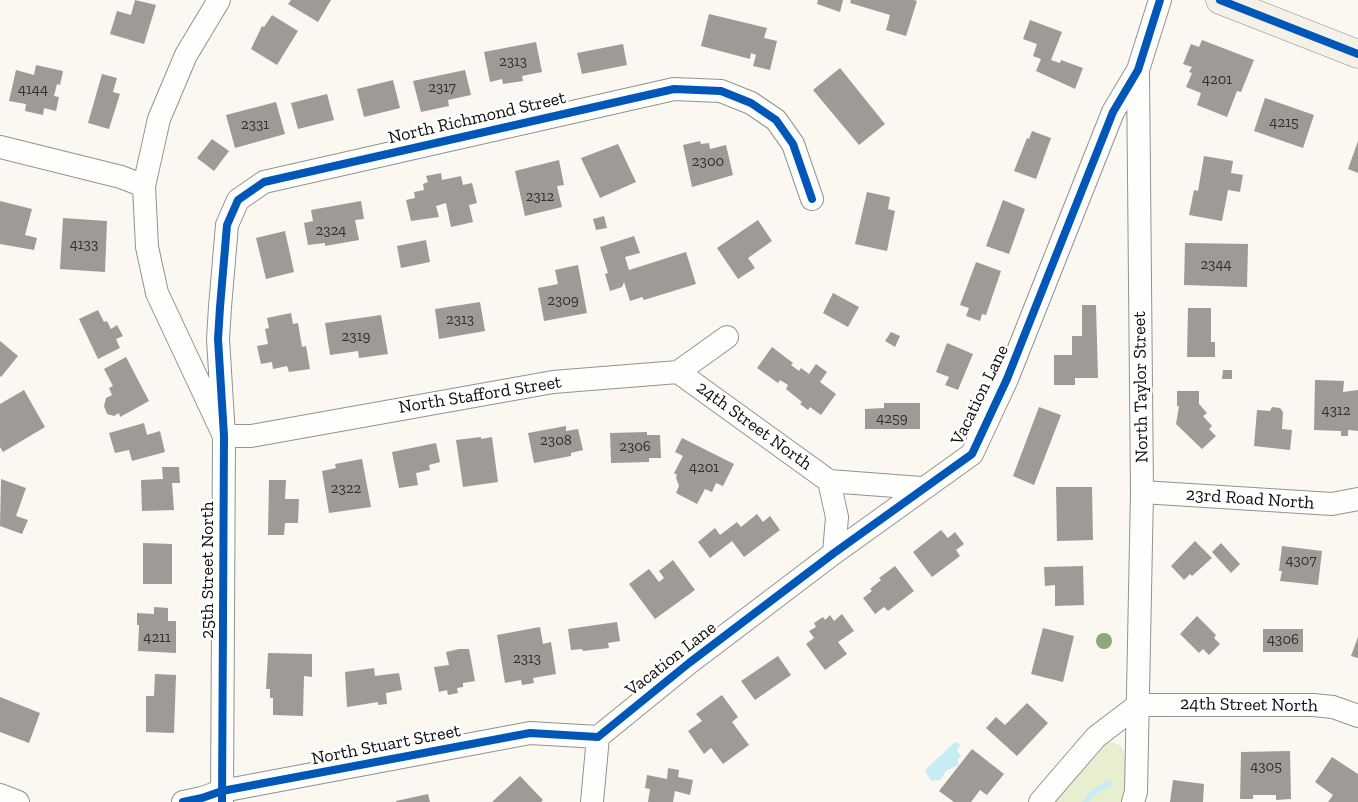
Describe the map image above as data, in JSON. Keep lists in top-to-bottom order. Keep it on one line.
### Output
{"streets":{"street":["North Richmond Street","North Taylor Street","North Stafford Street","Vacation Lane","24th Street North","23rd Road North","25th Street North","North Stuart Street"]},"crossings":[["North Richmond Street","25th Street North"],["North Taylor Street","Vacation Lane"],["North Taylor Street","24th Street North"],["North Taylor Street","23rd Road North"],["North Stafford Street","24th Street North"],["North Stafford Street","25th Street North"],["Vacation Lane","24th Street North"],["Vacation Lane","North Stuart Street"],["25th Street North","North Stuart Street"]],"house_numbers":["2313","4201","2317","4144","4215","2331","2300","2312","2324","4133","2344","2309","2313","2319","4312","4259","2308","2306","4201","2322","4307","4211","4306","2313","4305"]}
